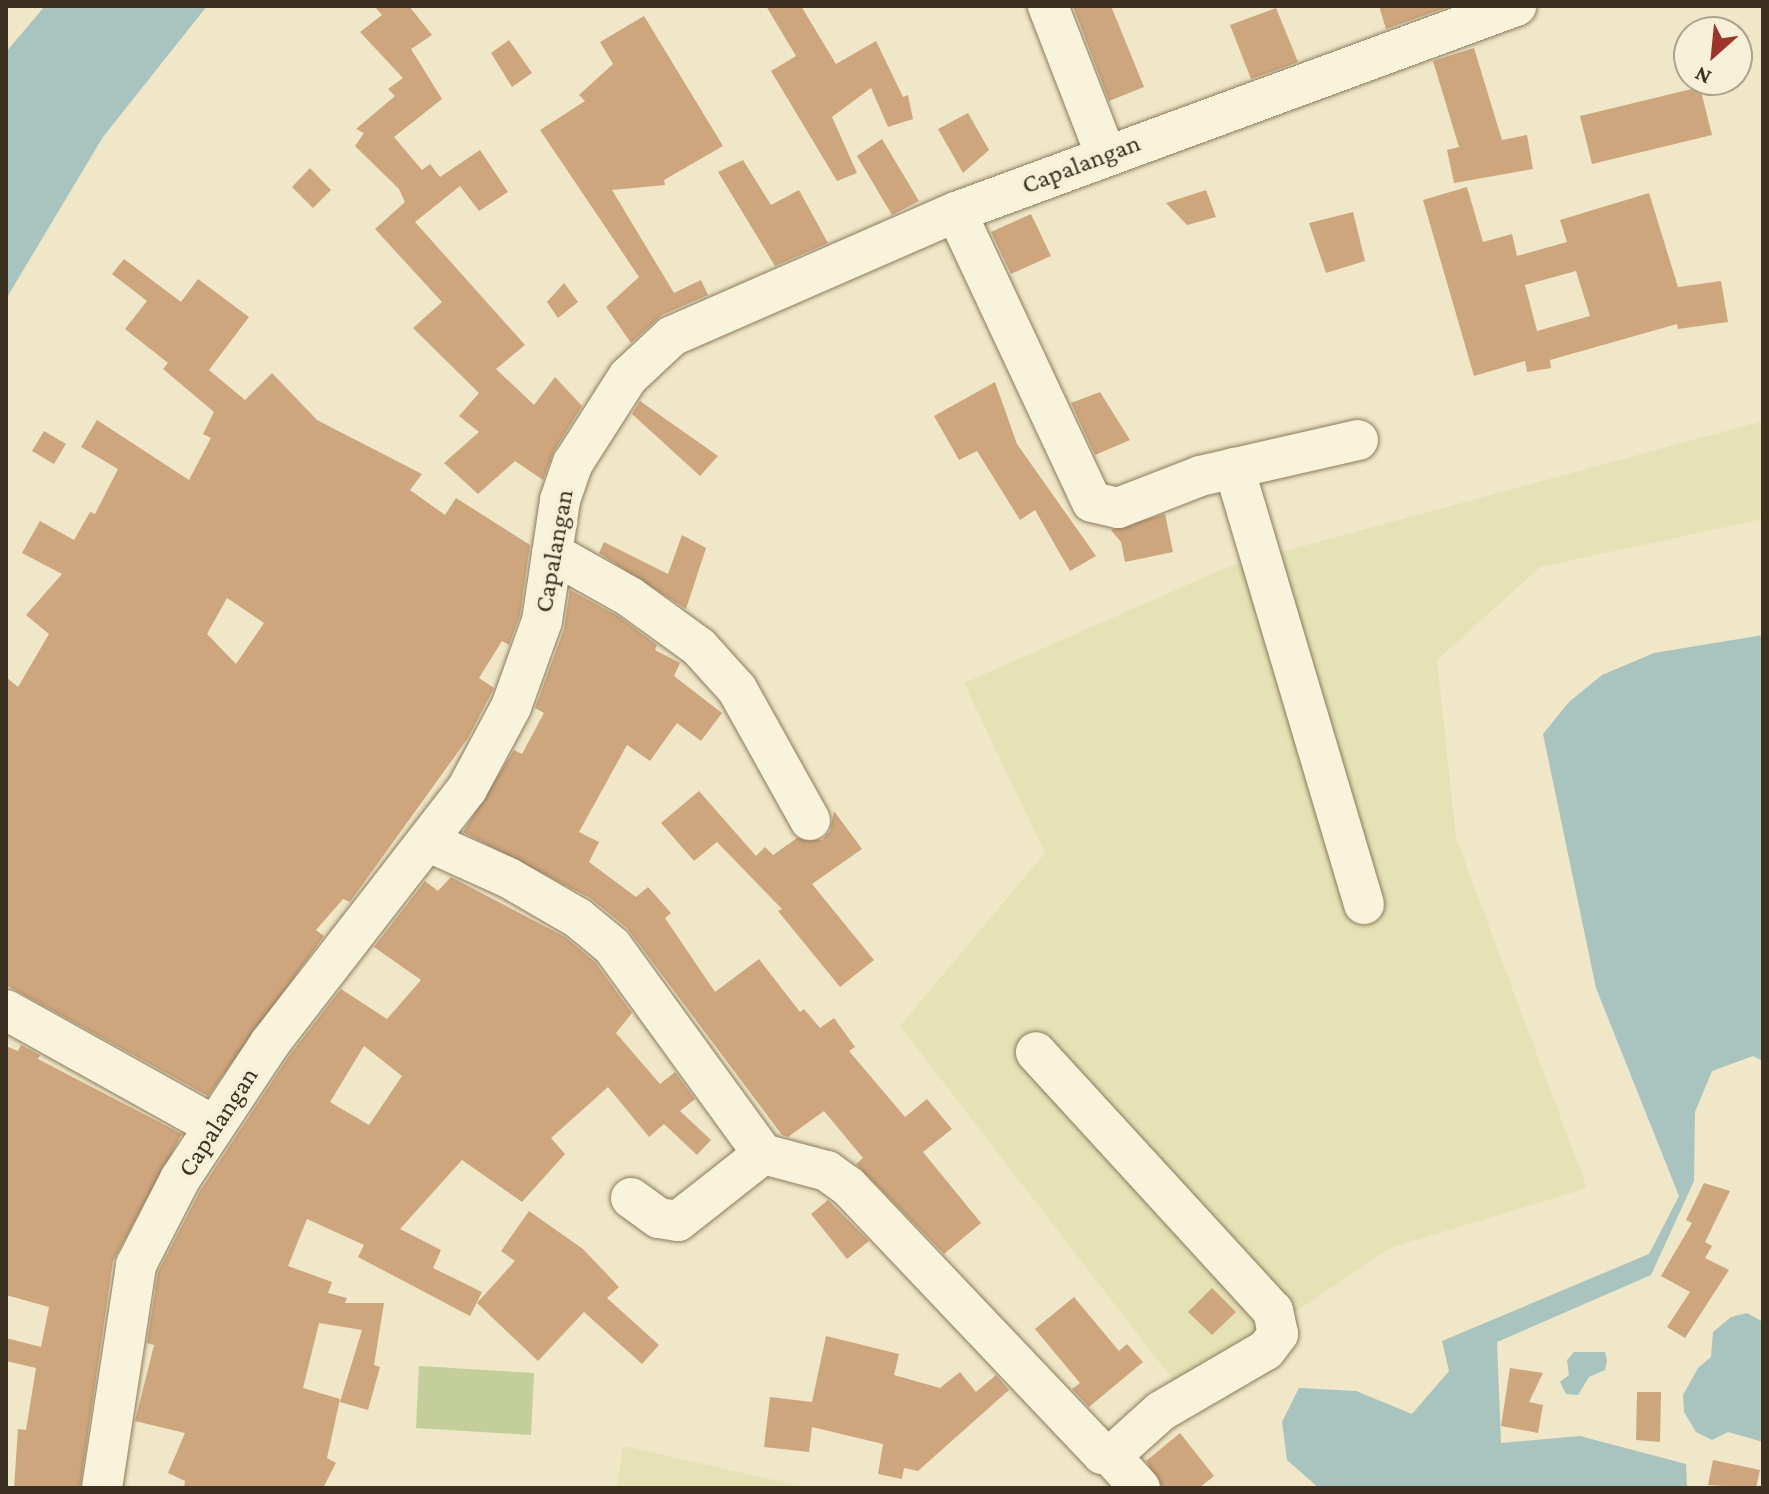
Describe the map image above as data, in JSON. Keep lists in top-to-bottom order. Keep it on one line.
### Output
{"streets":{"street":["Capalangan"]},"north":"bottom left"}
